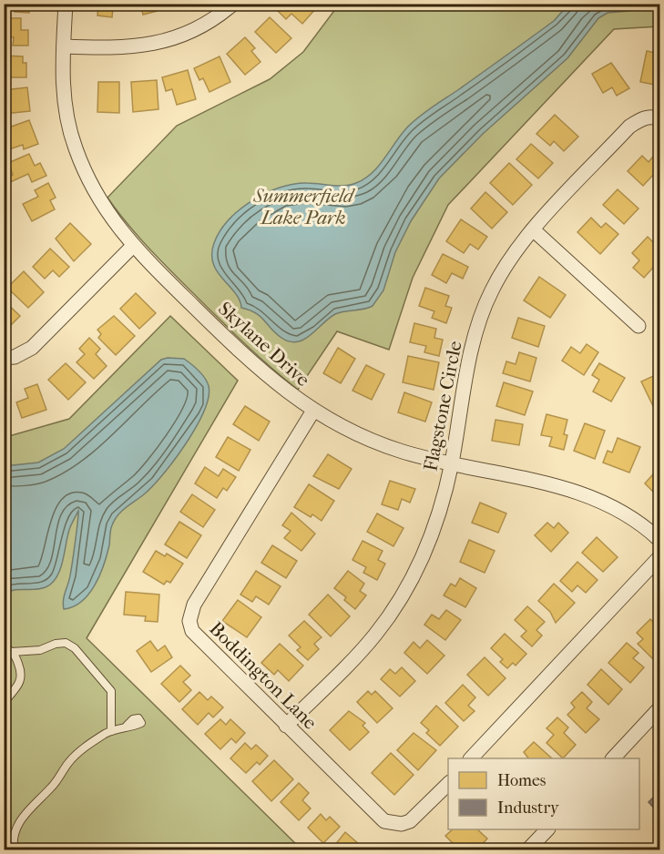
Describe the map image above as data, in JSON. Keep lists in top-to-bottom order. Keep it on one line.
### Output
{"streets":{"street":["Skylane Drive","Flagstone Circle","Boddington Lane"]},"crossings":[["Skylane Drive","Flagstone Circle"],["Skylane Drive","Boddington Lane"],["Flagstone Circle","Boddington Lane"]],"parks":["Summerfield Lake Park"],"legend":["Homes","Industry"]}
